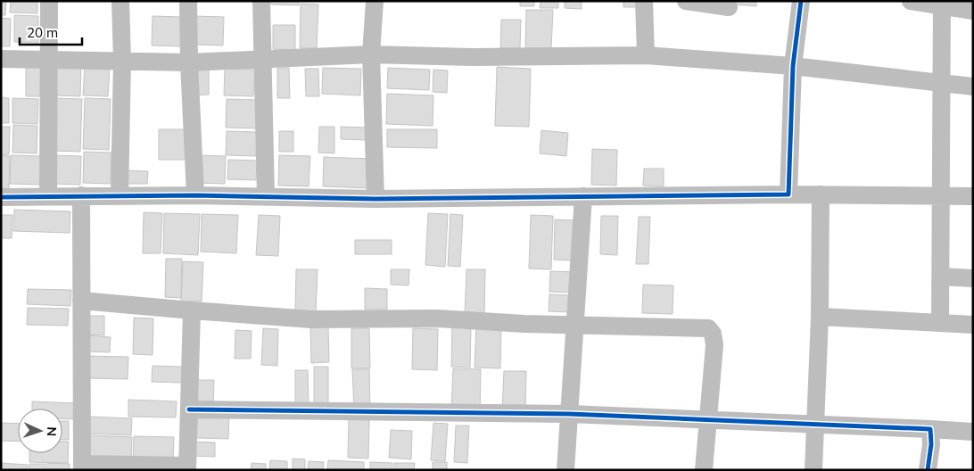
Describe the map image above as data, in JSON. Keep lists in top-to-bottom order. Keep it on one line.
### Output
{"scale_bar":"20 m","north":"right"}
